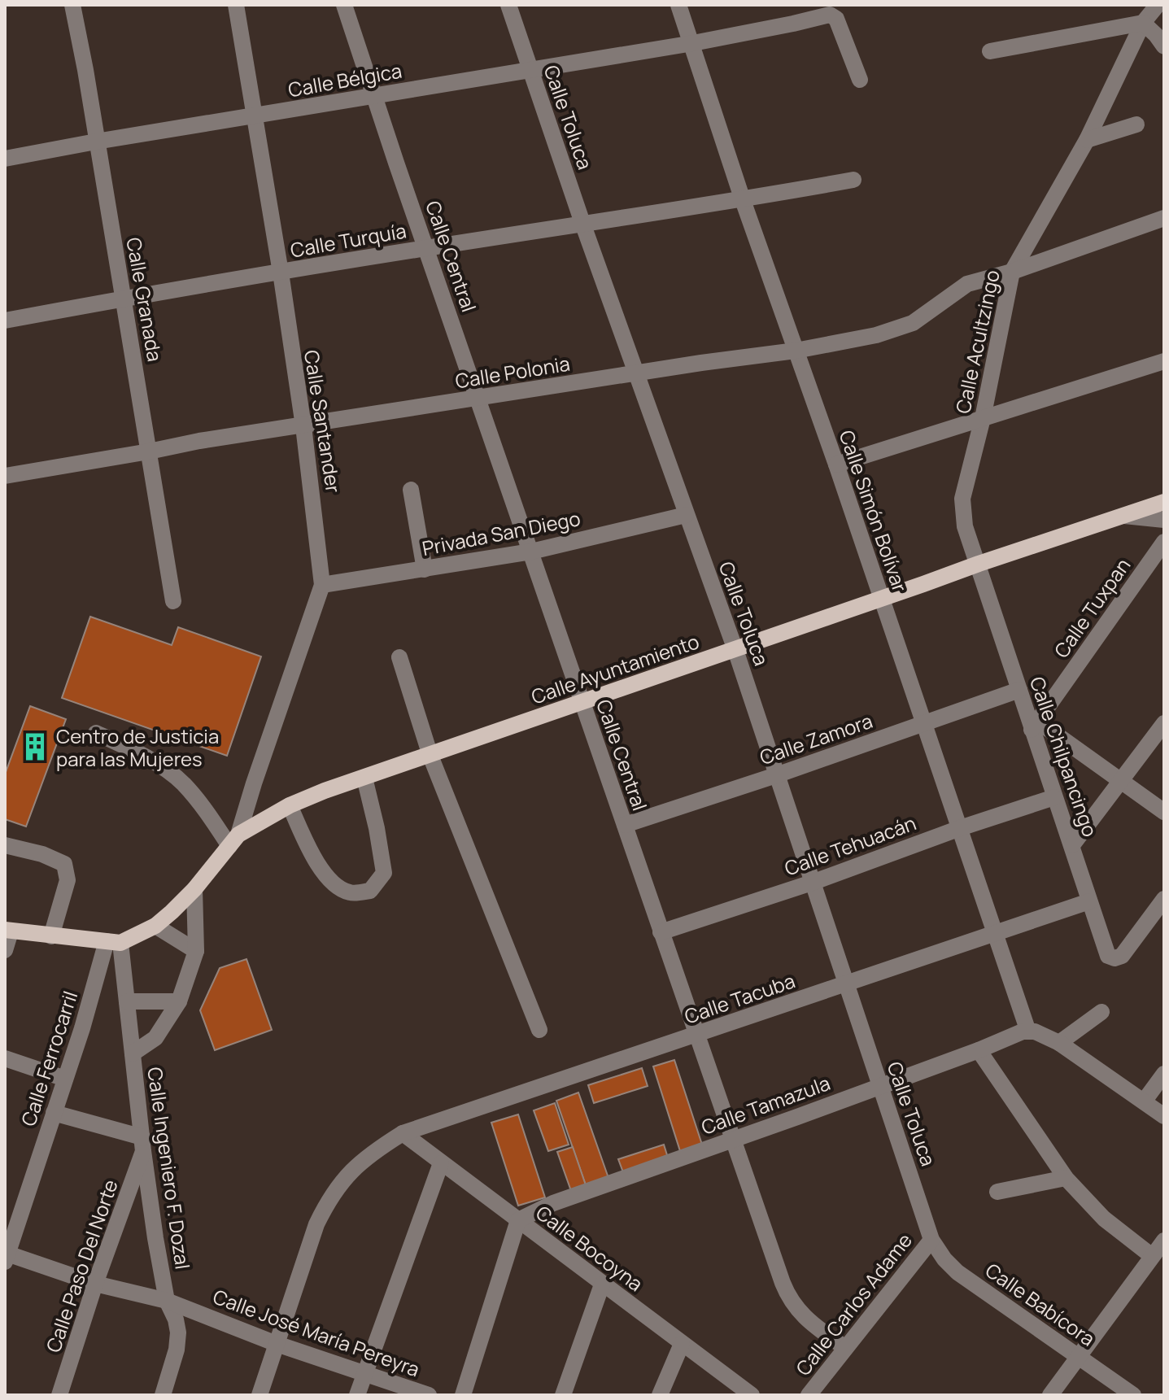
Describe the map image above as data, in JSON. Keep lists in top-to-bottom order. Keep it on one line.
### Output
{"streets":{"main road":["Calle Ayuntamiento"],"street":["Calle Bélgica","Calle Toluca","Calle Turquía","Calle Central","Calle Granada","Calle Acultzingo","Calle Polonia","Calle Santander","Calle Simón Bolívar","Privada San Diego","Calle Tuxpan","Calle Zamora","Calle Chilpancingo","Calle Tehuacán","Calle Tacuba","Calle Ferrocarril","Calle Tamazula","Calle Ingeniero F. Dozal","Calle Bocoyna","Calle Paso Del Norte","Calle Carlos Adame","Calle Babícora","Calle José María Pereyra"]},"crossings":[["Calle Bélgica","Calle Toluca"],["Calle Bélgica","Calle Central"],["Calle Bélgica","Calle Granada"],["Calle Bélgica","Calle Santander"],["Calle Bélgica","Calle Simón Bolívar"],["Calle Toluca","Calle Turquía"],["Calle Toluca","Calle Polonia"],["Calle Toluca","Privada San Diego"],["Calle Toluca","Calle Ayuntamiento"],["Calle Toluca","Calle Zamora"],["Calle Toluca","Calle Tehuacán"],["Calle Toluca","Calle Tacuba"],["Calle Toluca","Calle Tamazula"],["Calle Toluca","Calle Carlos Adame"],["Calle Toluca","Calle Babícora"],["Calle Turquía","Calle Central"],["Calle Turquía","Calle Granada"],["Calle Turquía","Calle Santander"],["Calle Turquía","Calle Simón Bolívar"],["Calle Central","Calle Polonia"],["Calle Central","Privada San Diego"],["Calle Central","Calle Ayuntamiento"],["Calle Central","Calle Zamora"],["Calle Central","Calle Tehuacán"],["Calle Central","Calle Tacuba"],["Calle Central","Calle Tamazula"],["Calle Central","Calle Carlos Adame"],["Calle Granada","Calle Polonia"],["Calle Acultzingo","Calle Polonia"],["Calle Acultzingo","Calle Ayuntamiento"],["Calle Acultzingo","Calle Chilpancingo"],["Calle Polonia","Calle Santander"],["Calle Polonia","Calle Simón Bolívar"],["Calle Santander","Privada San Diego"],["Calle Santander","Calle Ayuntamiento"],["Calle Simón Bolívar","Calle Ayuntamiento"],["Calle Simón Bolívar","Calle Zamora"],["Calle Simón Bolívar","Calle Tehuacán"],["Calle Simón Bolívar","Calle Tacuba"],["Calle Simón Bolívar","Calle Tamazula"],["Calle Tuxpan","Calle Chilpancingo"],["Calle Ayuntamiento","Calle Chilpancingo"],["Calle Ayuntamiento","Calle Ferrocarril"],["Calle Ayuntamiento","Calle Ingeniero F. Dozal"],["Calle Zamora","Calle Chilpancingo"],["Calle Chilpancingo","Calle Tehuacán"],["Calle Chilpancingo","Calle Tacuba"],["Calle Tacuba","Calle Bocoyna"],["Calle Tacuba","Calle José María Pereyra"],["Calle Ferrocarril","Calle Ingeniero F. Dozal"],["Calle Ferrocarril","Calle José María Pereyra"],["Calle Tamazula","Calle Bocoyna"],["Calle Ingeniero F. Dozal","Calle Paso Del Norte"],["Calle Ingeniero F. Dozal","Calle José María Pereyra"],["Calle Paso Del Norte","Calle José María Pereyra"],["Calle Carlos Adame","Calle Babícora"]],"places":{"building":["Centro de Justicia para las Mujeres"]}}
